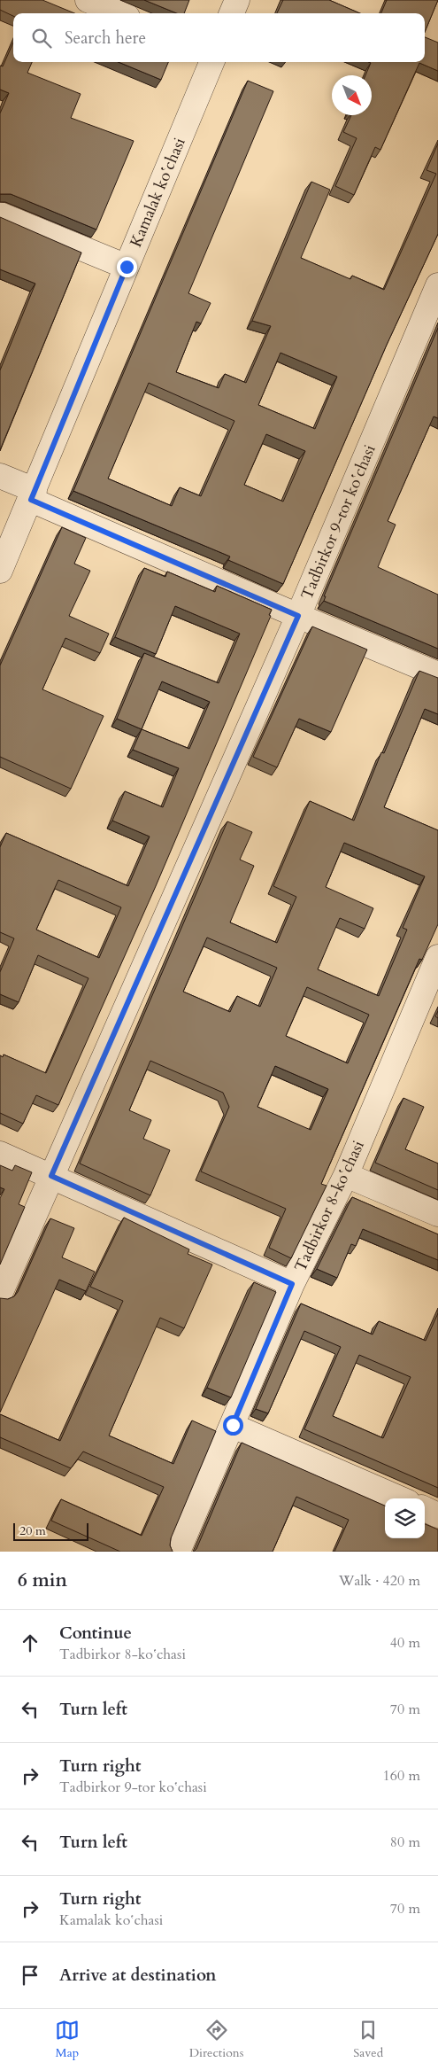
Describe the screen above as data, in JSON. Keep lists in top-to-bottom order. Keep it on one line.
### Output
{"streets":{"street":["Kamalak koʻchasi","Tadbirkor 9-tor koʻchasi","Tadbirkor 8-koʻchasi"]},"scale_bar":"20 m","north":"bottom right","page":{"search":"Search here","scale":"20 m","heading":["6 min","Walk · 420 m"],"list":[["Continue","Tadbirkor 8-koʻchasi","40 m"],["Turn left","70 m"],["Turn right","Tadbirkor 9-tor koʻchasi","160 m"],["Turn left","80 m"],["Turn right","Kamalak koʻchasi","70 m"],"Arrive at destination"],"nav":["Map","Directions","Saved"]}}
